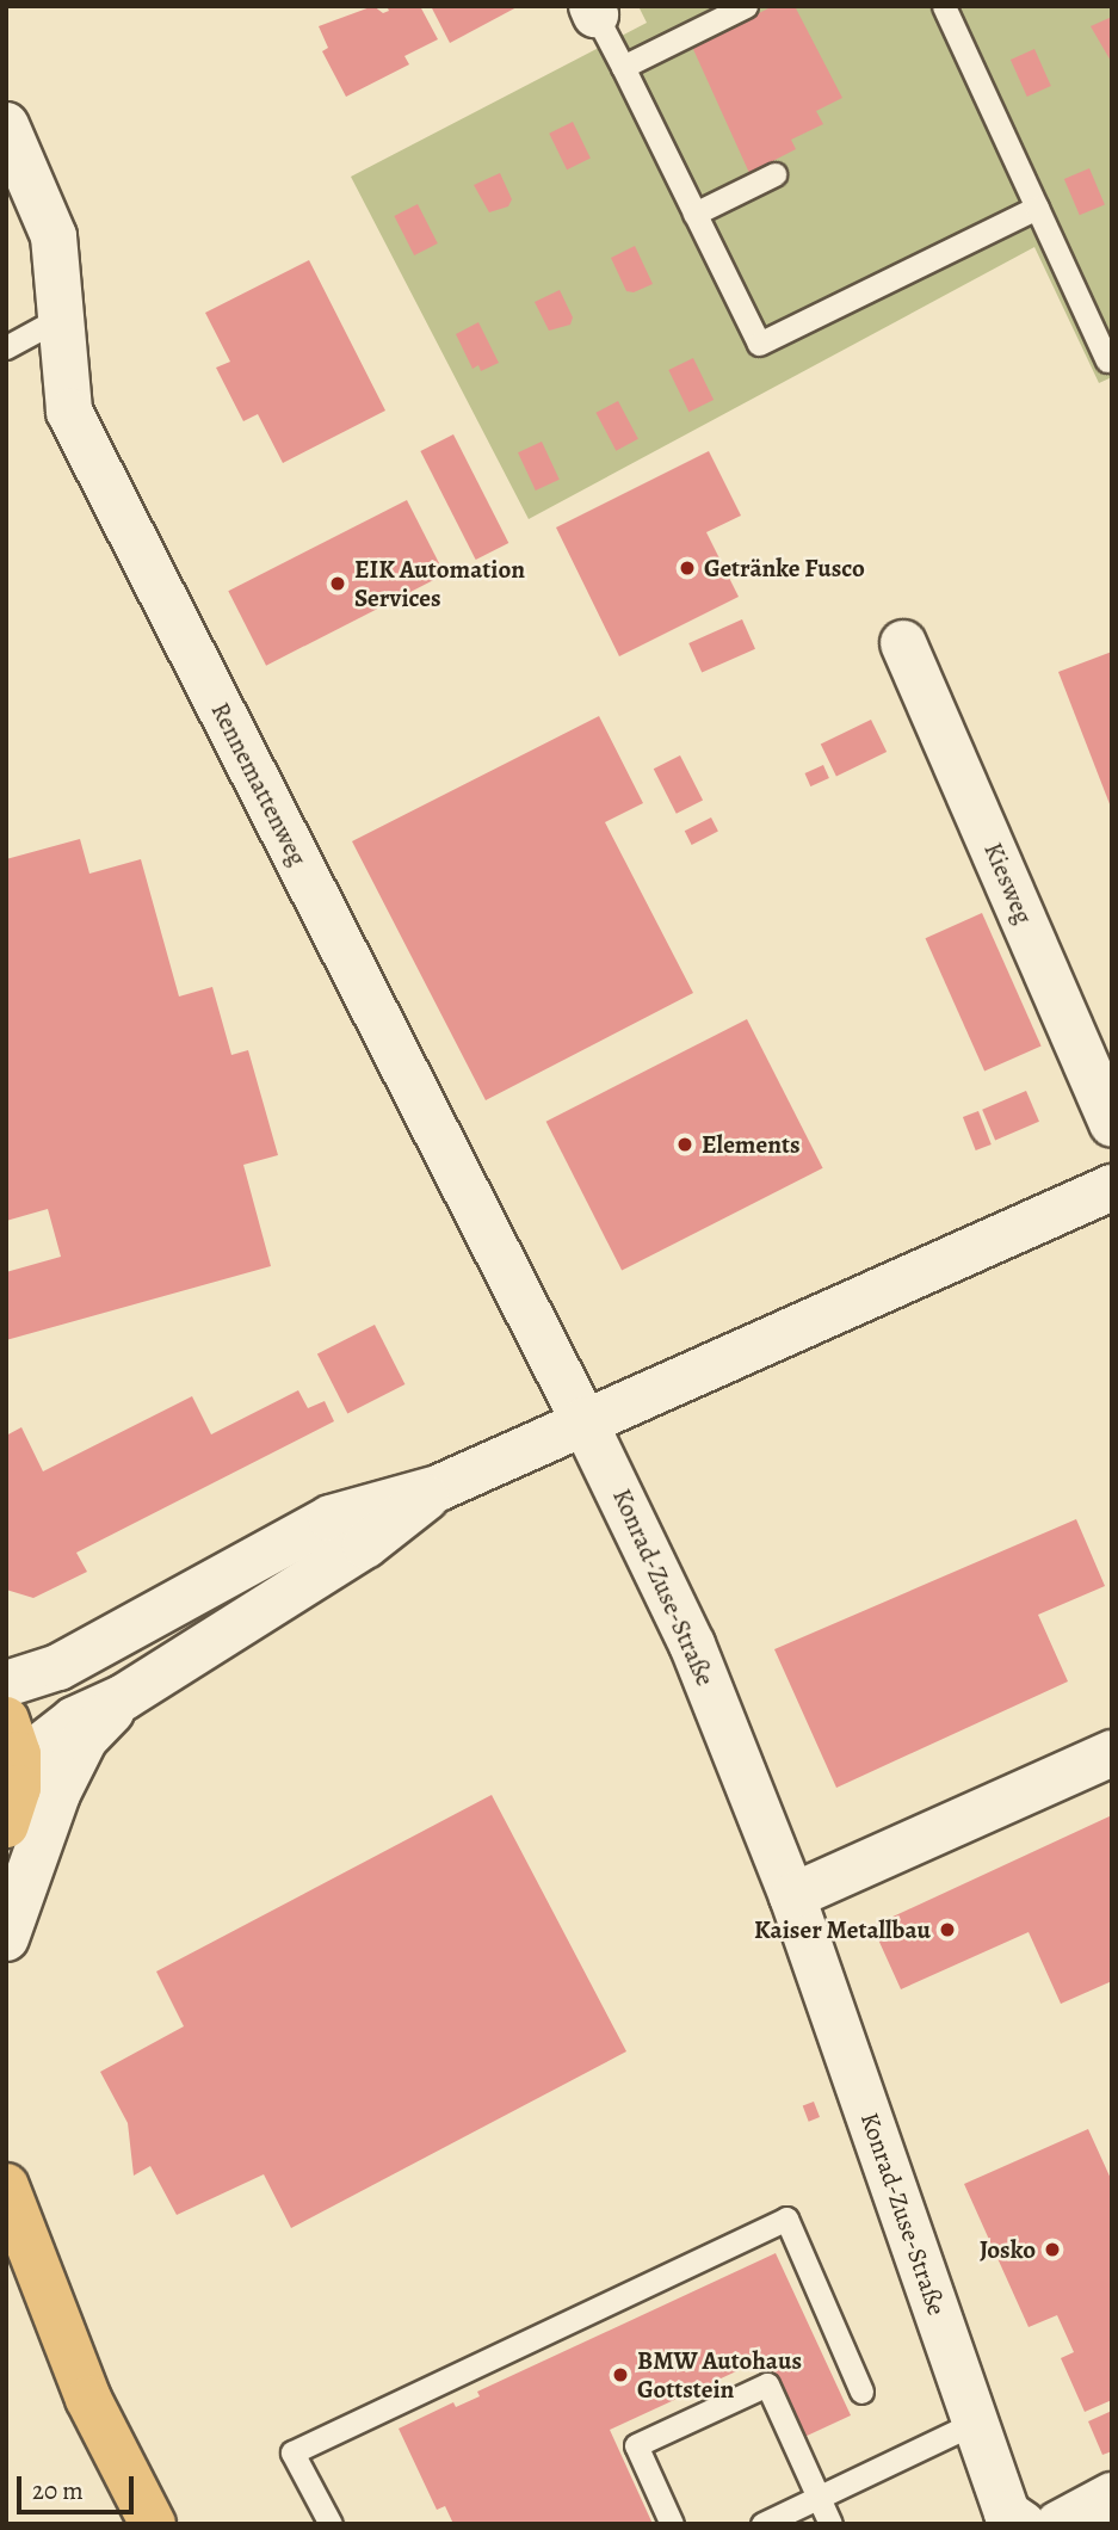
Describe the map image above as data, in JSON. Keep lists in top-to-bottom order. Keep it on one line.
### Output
{"streets":{"street":["Rennemattenweg","Kiesweg","Konrad-Zuse-Straße"]},"crossings":[["Rennemattenweg","Konrad-Zuse-Straße"]],"places":["Getränke Fusco","EIK Automation Services","Elements","Kaiser Metallbau","Josko","BMW Autohaus Gottstein"],"scale_bar":"20 m"}
